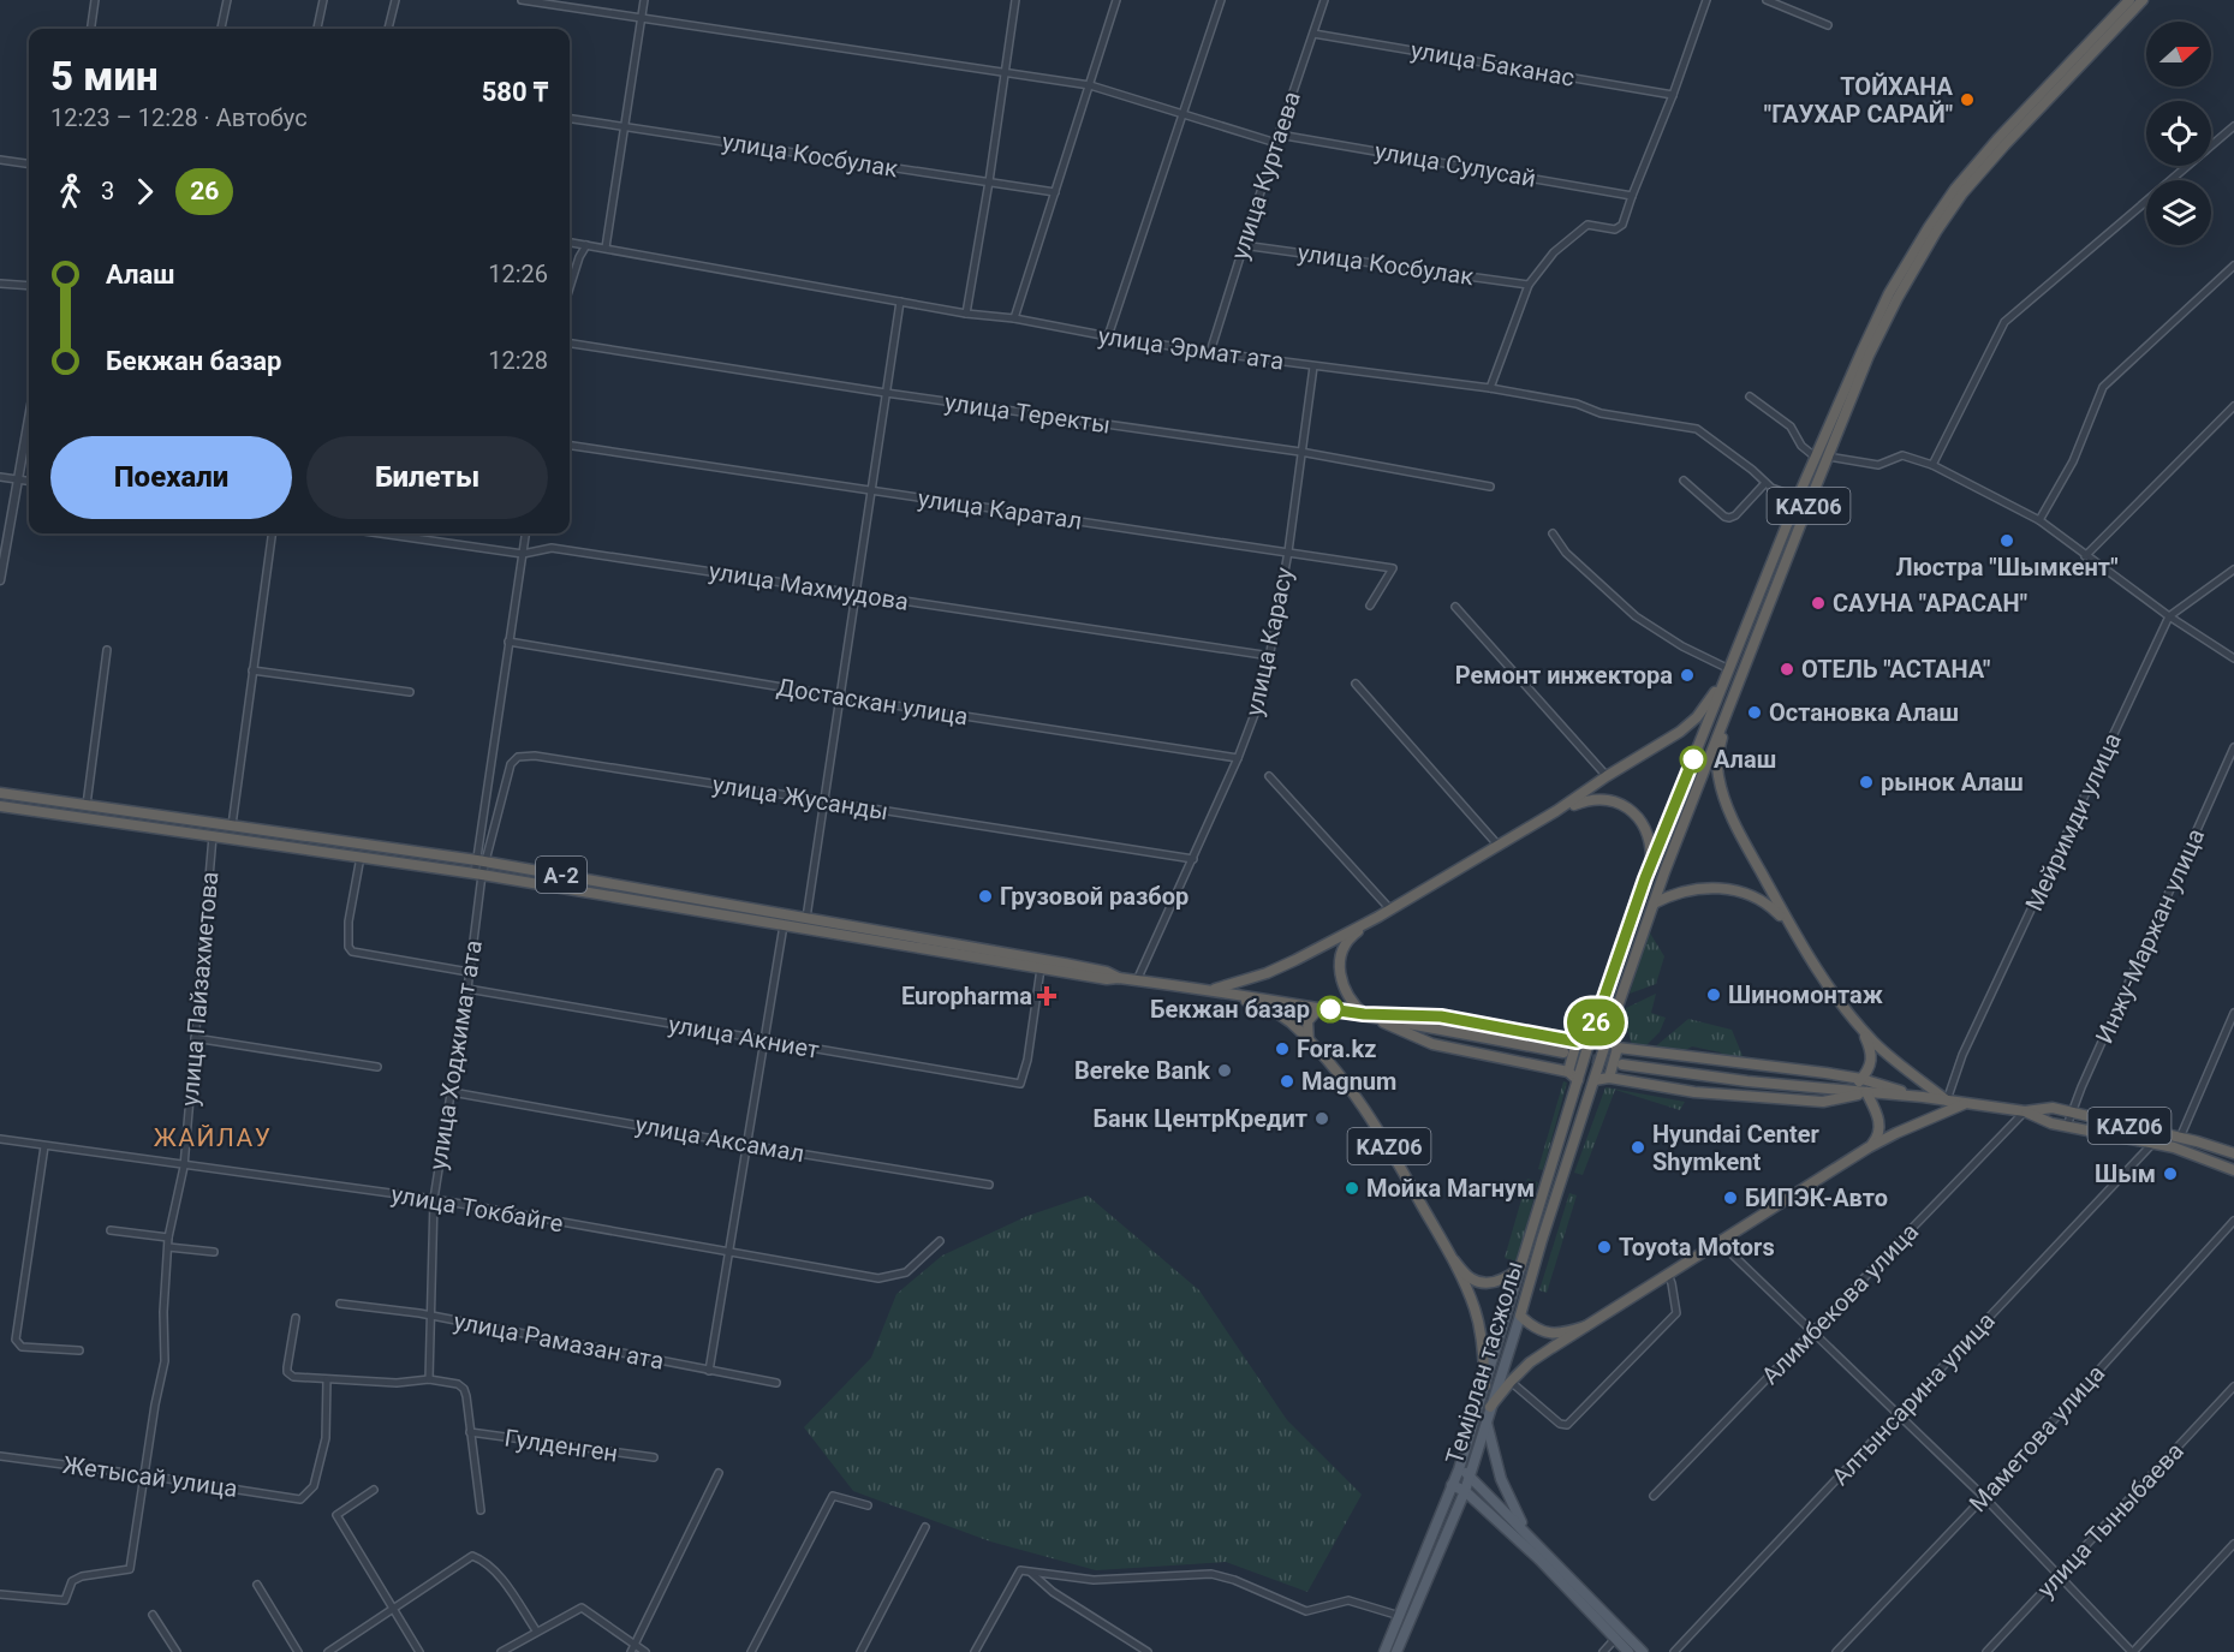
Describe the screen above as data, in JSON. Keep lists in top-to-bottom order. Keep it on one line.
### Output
{"streets":{"highway":["KАZ06","A-2","Темірлан тасжолы"],"street":["улица Баканас","улица Косбулак","улица Сулусай","улица Куртаева","улица Эрмат ата","улица Теректы","улица Каратал","улица Махмудова","улица Карасу","Достаскан улица","улица Жусанды","Мейримди улица","Инжу-Маржан улица","улица Пайзахметова","улица Акниет","улица Ходжимат ата","улица Аксамал","улица Токбайге","Алимбекова улица","улица Рамазан ата","Алтынсарина улица","Маметова улица","Гулденген","Жетысай улица","улица Тыныбаева"]},"crossings":[["улица Баканас","улица Куртаева"],["улица Косбулак","улица Куртаева"],["улица Сулусай","улица Куртаева"],["улица Куртаева","улица Эрмат ата"],["улица Эрмат ата","KАZ06"],["улица Эрмат ата","улица Карасу"],["улица Теректы","улица Карасу"],["KАZ06","Мейримди улица"],["KАZ06","Инжу-Маржан улица"],["KАZ06","Алимбекова улица"],["KАZ06","Темірлан тасжолы"],["KАZ06","Алтынсарина улица"],["улица Каратал","улица Карасу"],["улица Махмудова","улица Карасу"],["улица Махмудова","улица Ходжимат ата"],["улица Карасу","Достаскан улица"],["улица Карасу","улица Жусанды"],["улица Карасу","A-2"],["Достаскан улица","улица Ходжимат ата"],["улица Жусанды","A-2"],["улица Жусанды","улица Ходжимат ата"],["A-2","улица Пайзахметова"],["A-2","улица Акниет"],["A-2","улица Ходжимат ата"],["улица Пайзахметова","улица Токбайге"],["улица Пайзахметова","Жетысай улица"],["улица Акниет","улица Ходжимат ата"],["улица Ходжимат ата","улица Аксамал"],["улица Ходжимат ата","улица Токбайге"],["улица Ходжимат ата","улица Рамазан ата"]],"districts":["ЖАЙЛАУ"],"places":{"other":["ТОЙХАНА \"ГАУХАР САРАЙ\"","Люстра \"Шымкент\"","САУНА \"АРАСАН\"","ОТЕЛЬ \"АСТАНА\"","Ремонт инжектора","Остановка Алаш","Алаш","рынок Алаш","Грузовой разбор","Шиномонтаж","Бекжан базар","Fora.kz","Bereke Bank","Magnum","Банк ЦентрКредит","Hyundai Center Shymkent","Шым","Мойка Магнум","БИПЭК-Авто","Toyota Motors"],"health":["Europharma"]},"lines":["bus line 26"],"north":"right","page":{"on_map":"26","heading":["5 мин","12:23 – 12:28 · Автобус","580 ₸"],"legs":["3","26"],"list":[{"name":"Алаш","value":"12:26"},{"name":"Бекжан базар","value":"12:28"}],"buttons":["Поехали","Билеты"]}}
